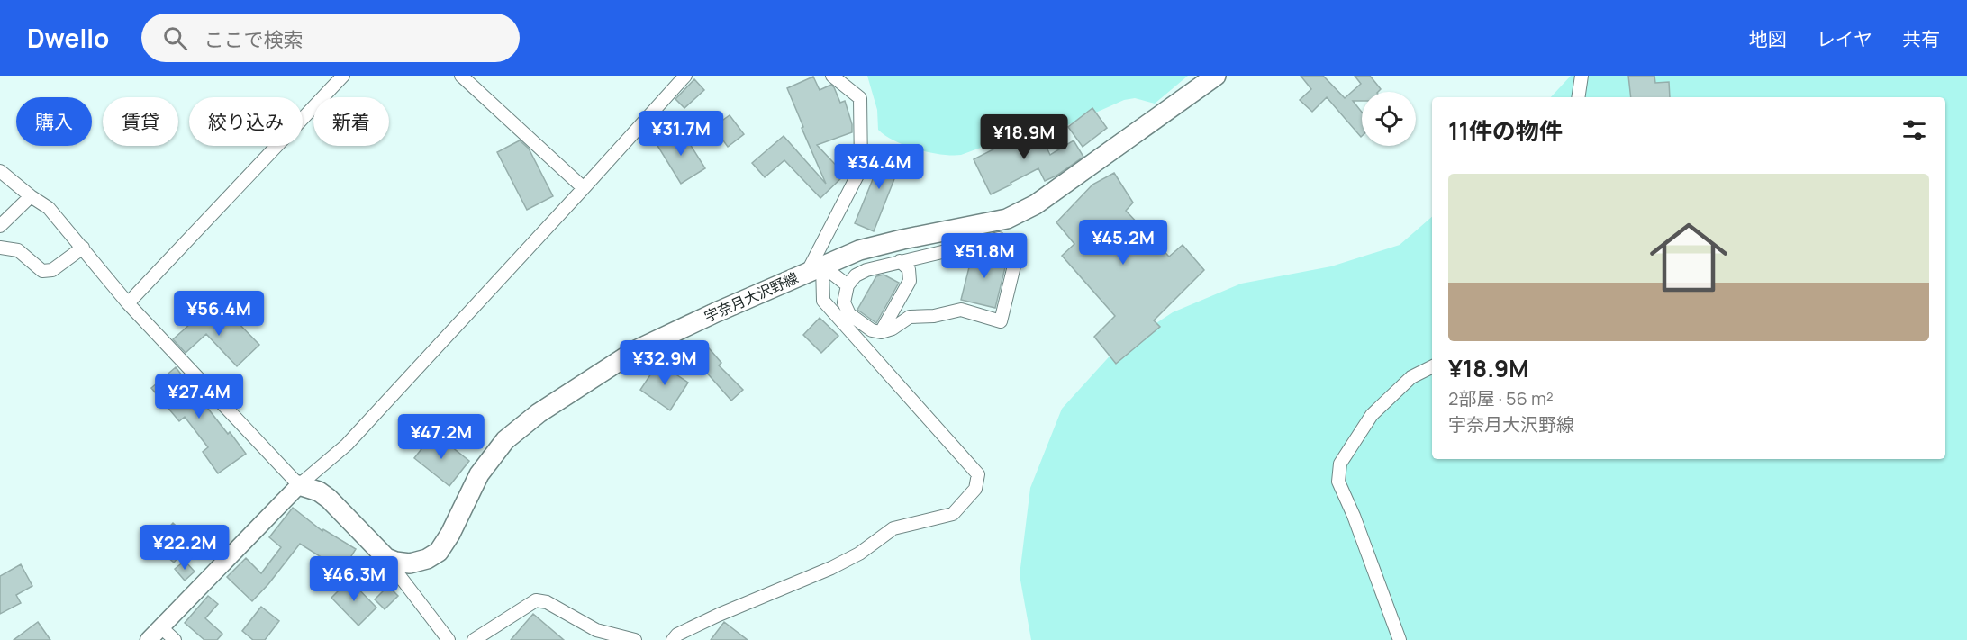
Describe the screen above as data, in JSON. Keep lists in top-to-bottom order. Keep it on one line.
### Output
{"streets":{"main road":["宇奈月大沢野線"]},"page":{"header":"Dwello","search":"ここで検索","nav":["地図","レイヤ","共有"],"chip":["購入","賃貸","絞り込み","新着"],"heading":"11件の物件","price":["¥31.7M","¥18.9M","¥34.4M","¥45.2M","¥51.8M","¥56.4M","¥32.9M","¥27.4M","¥47.2M","¥22.2M","¥46.3M"],"list":[{"name":"¥18.9M","note":"2部屋 · 56 m² · 宇奈月大沢野線"}]}}
